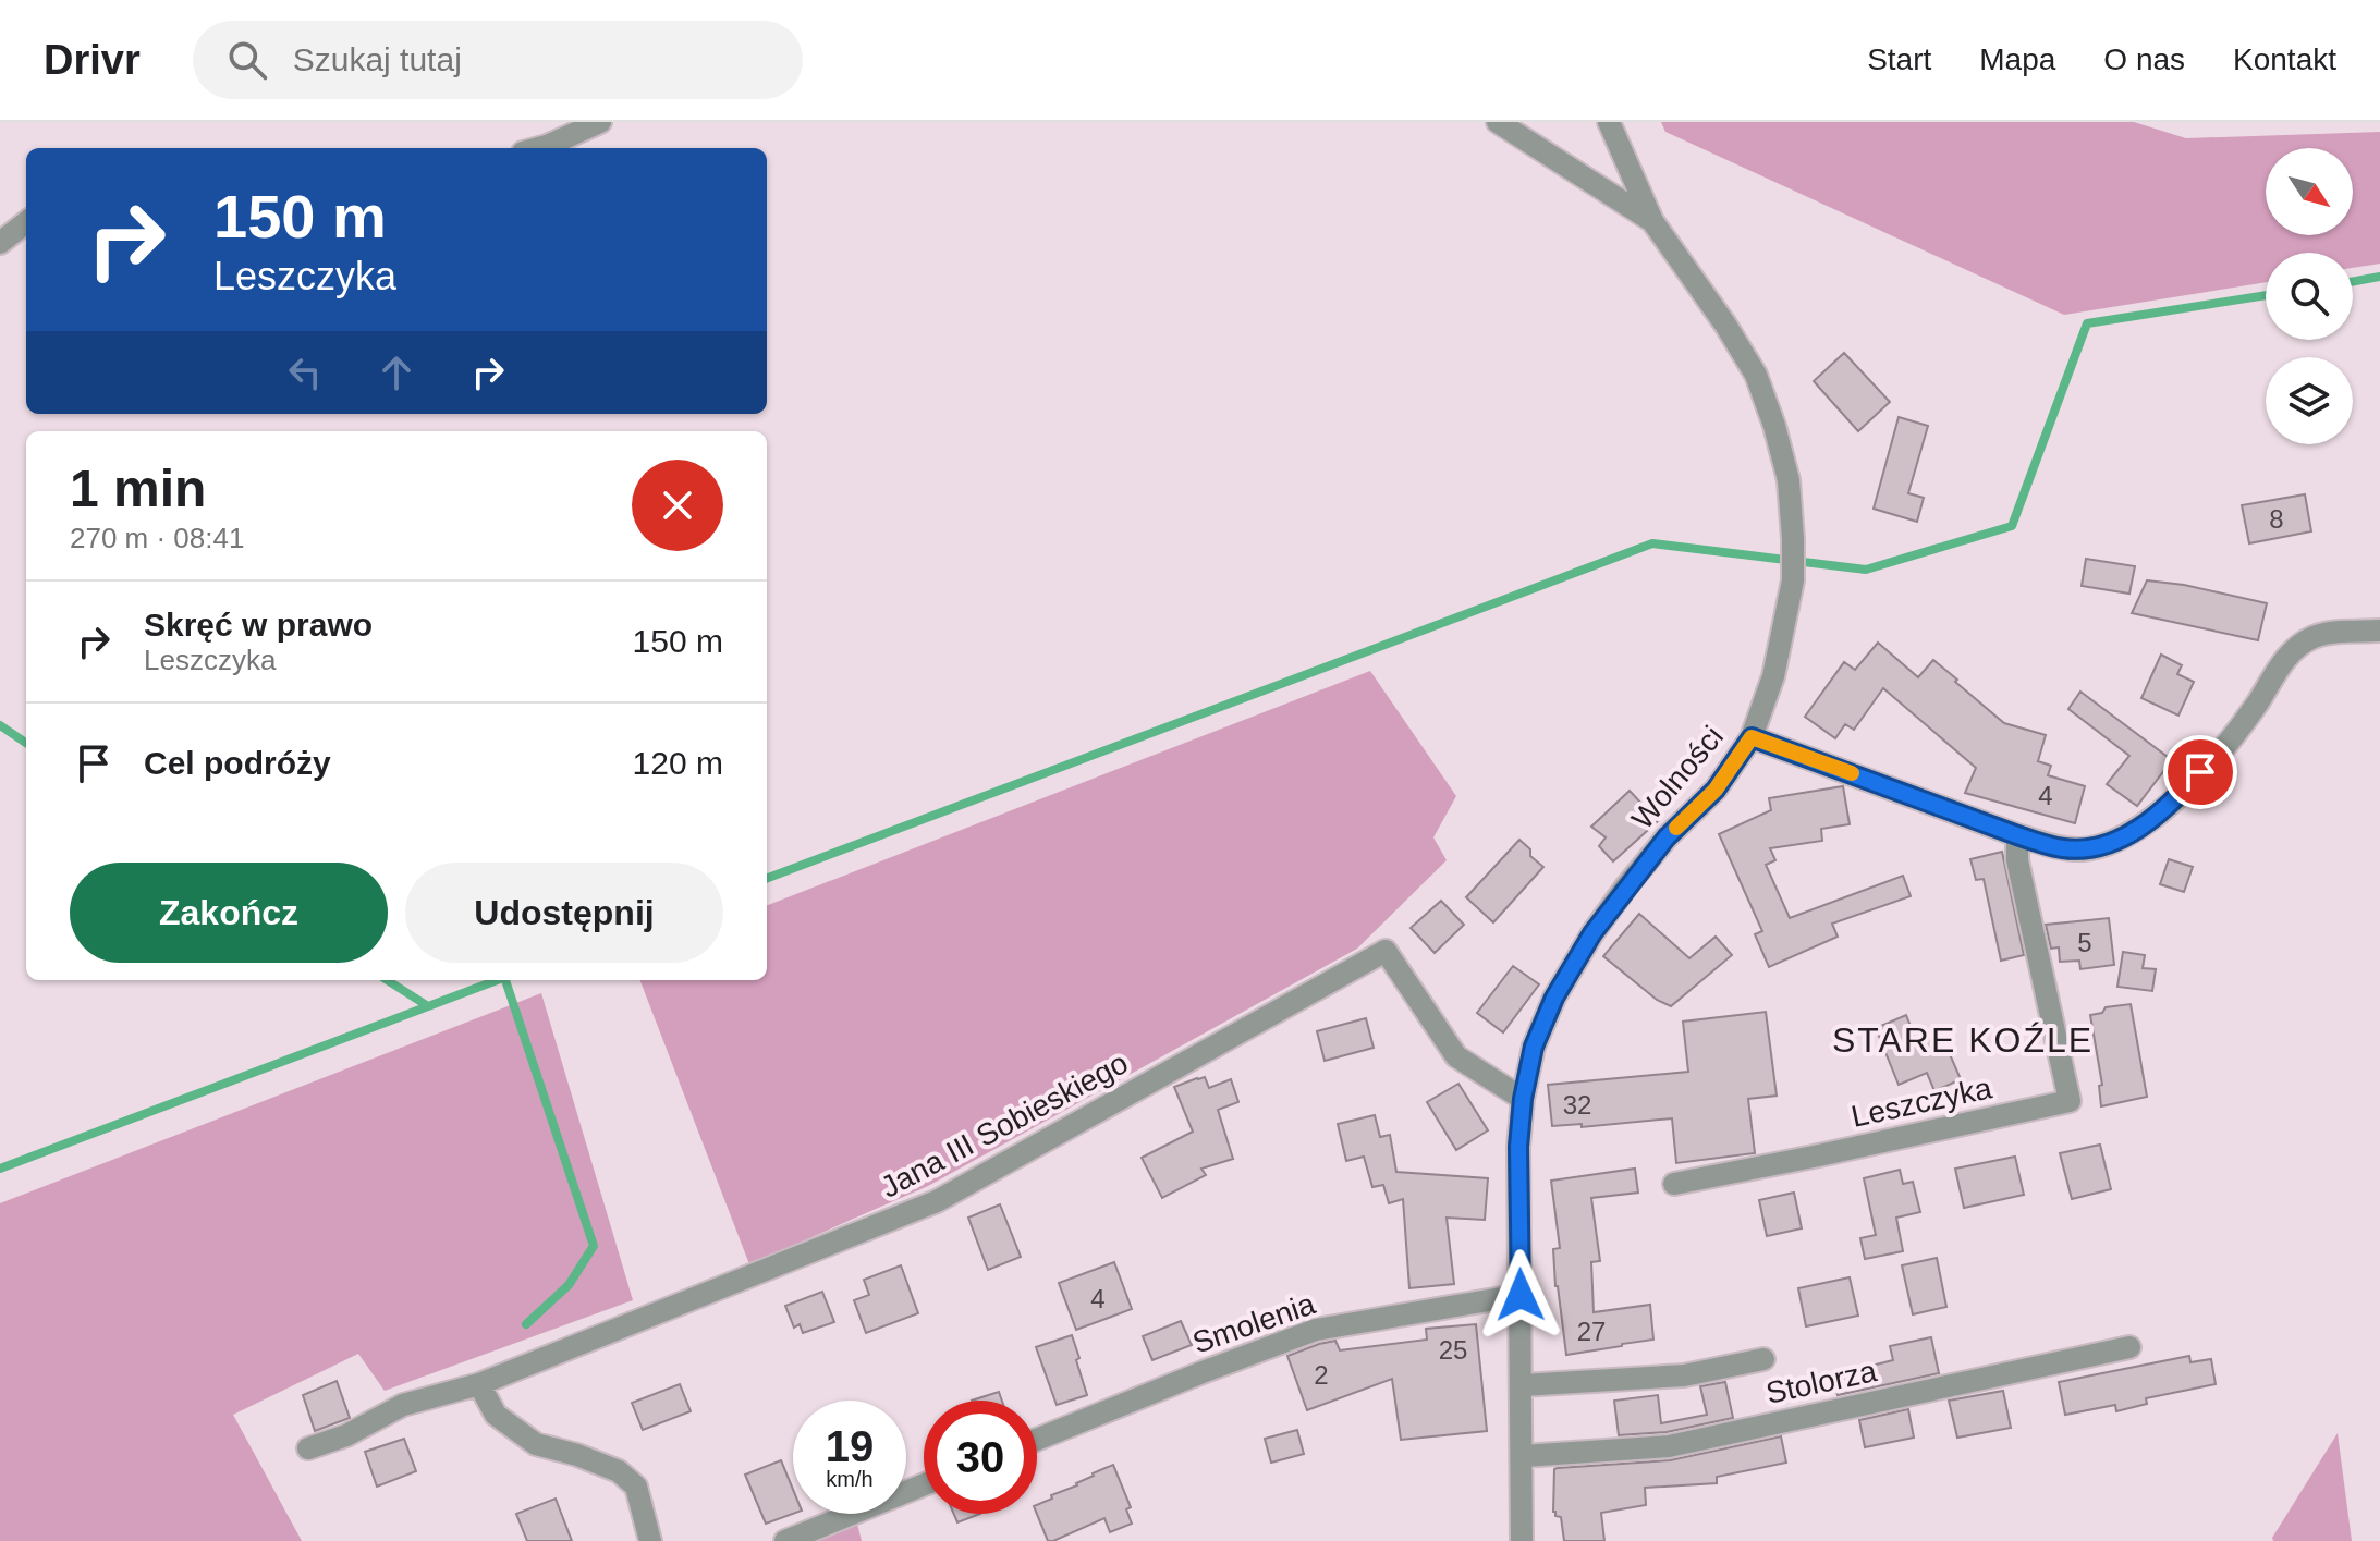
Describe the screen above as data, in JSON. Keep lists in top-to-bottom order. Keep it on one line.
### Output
{"streets":{"street":["Wolności","Leszczyka","Jana III Sobieskiego","Smolenia","Stolorza"]},"crossings":[["Wolności","Jana III Sobieskiego"],["Wolności","Smolenia"],["Wolności","Stolorza"]],"districts":["STARE KOŹLE"],"house_numbers":["8","4","5","32","4","27","25","2"],"north":"bottom right","page":{"header":"Drivr","search":"Szukaj tutaj","nav":["Start","Mapa","O nas","Kontakt"],"turn":["150 m","Leszczyka"],"heading":["1 min","270 m · 08:41"],"list":[{"name":"Skręć w prawo","note":"Leszczyka","value":"150 m"},{"name":"Cel podróży","value":"120 m"}],"buttons":["Zakończ","Udostępnij"],"speed":"19 km/h","limit":"30"}}
